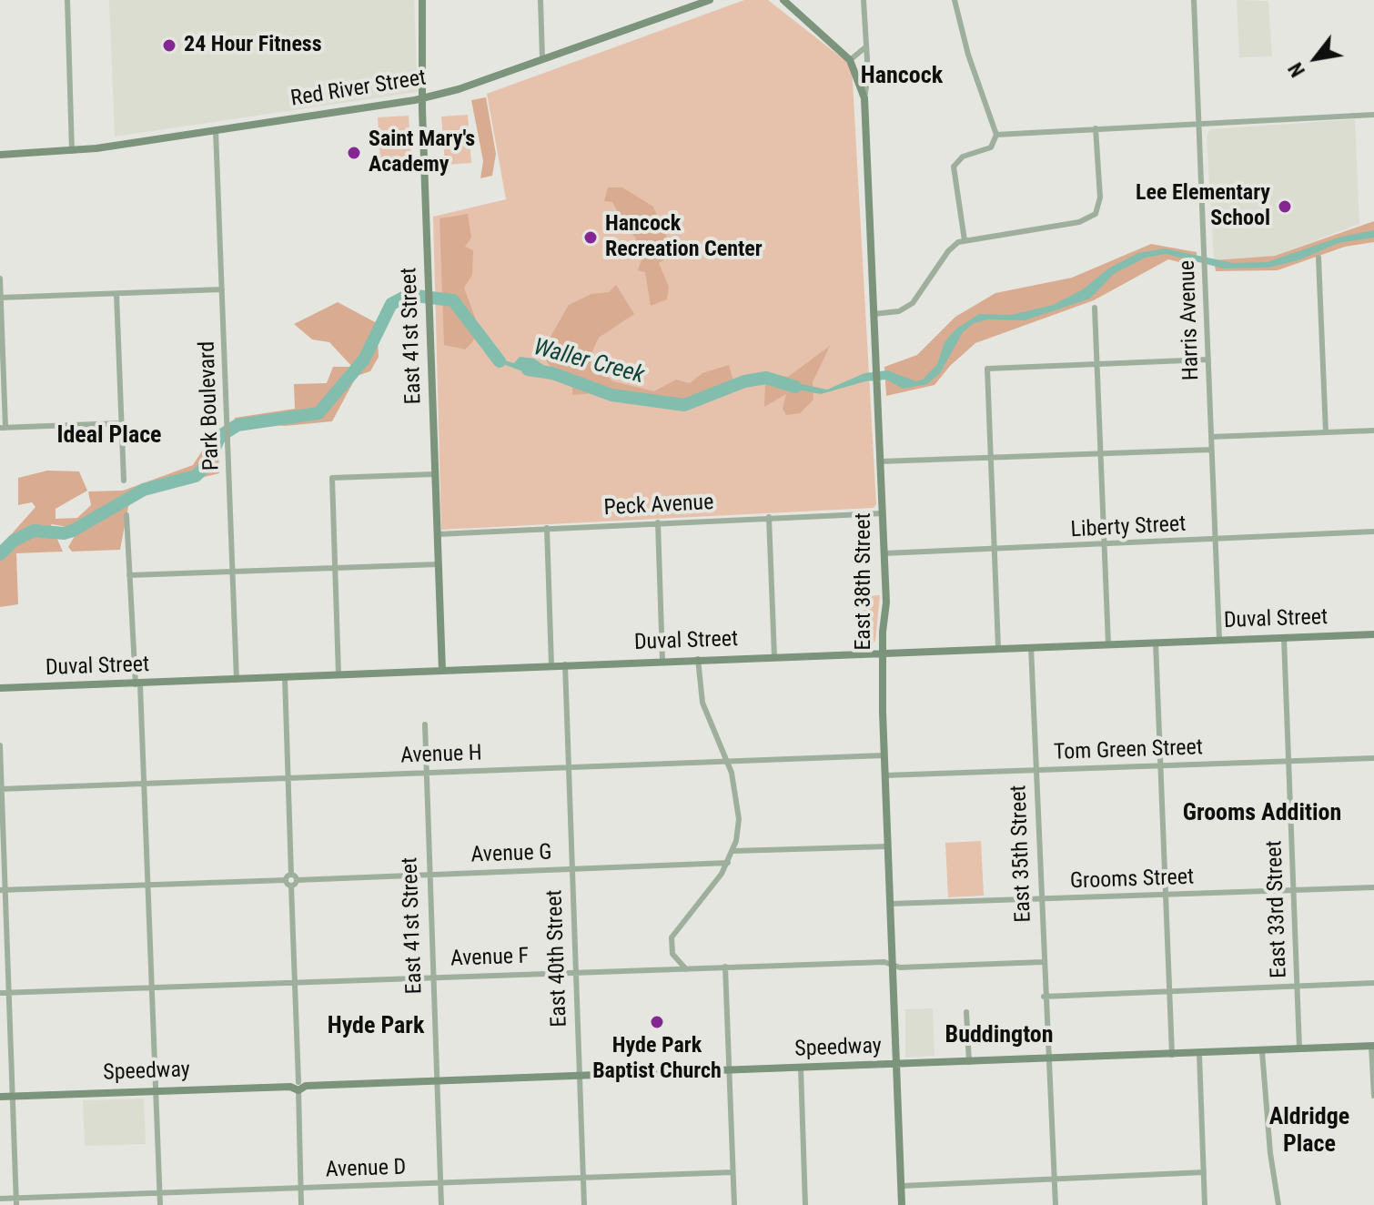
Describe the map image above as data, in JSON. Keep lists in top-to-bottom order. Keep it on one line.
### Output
{"streets":{"street":["Red River Street","Harris Avenue","East 41st Street","Park Boulevard","Peck Avenue","Liberty Street","East 38th Street","Duval Street","Tom Green Street","Avenue H","East 35th Street","Avenue G","Grooms Street","East 33rd Street","Avenue F","East 40th Street","Speedway","Avenue D"]},"crossings":[["Red River Street","East 41st Street"],["Red River Street","Park Boulevard"],["Harris Avenue","Liberty Street"],["Harris Avenue","Duval Street"],["East 41st Street","Peck Avenue"],["East 41st Street","Duval Street"],["East 41st Street","Avenue H"],["East 41st Street","Avenue G"],["East 41st Street","Avenue F"],["East 41st Street","Speedway"],["East 41st Street","Avenue D"],["Park Boulevard","Duval Street"],["Peck Avenue","East 38th Street"],["Liberty Street","East 38th Street"],["East 38th Street","Duval Street"],["East 38th Street","Tom Green Street"],["East 38th Street","Avenue H"],["East 38th Street","Grooms Street"],["East 38th Street","Avenue F"],["East 38th Street","Speedway"],["Duval Street","East 35th Street"],["Duval Street","East 33rd Street"],["Duval Street","East 40th Street"],["Tom Green Street","East 35th Street"],["Tom Green Street","East 33rd Street"],["Avenue H","East 40th Street"],["East 35th Street","Grooms Street"],["East 35th Street","Avenue F"],["East 35th Street","Speedway"],["Avenue G","East 40th Street"],["Grooms Street","East 33rd Street"],["East 33rd Street","Speedway"],["Avenue F","East 40th Street"],["East 40th Street","Speedway"],["East 40th Street","Avenue D"]],"districts":["Hancock","Ideal Place","Grooms Addition","Hyde Park","Buddington","Aldridge Place"],"water":["Waller Creek"],"places":["24 Hour Fitness","Saint Mary's Academy","Lee Elementary School","Hancock Recreation Center","Hyde Park Baptist Church"],"north":"bottom left"}
